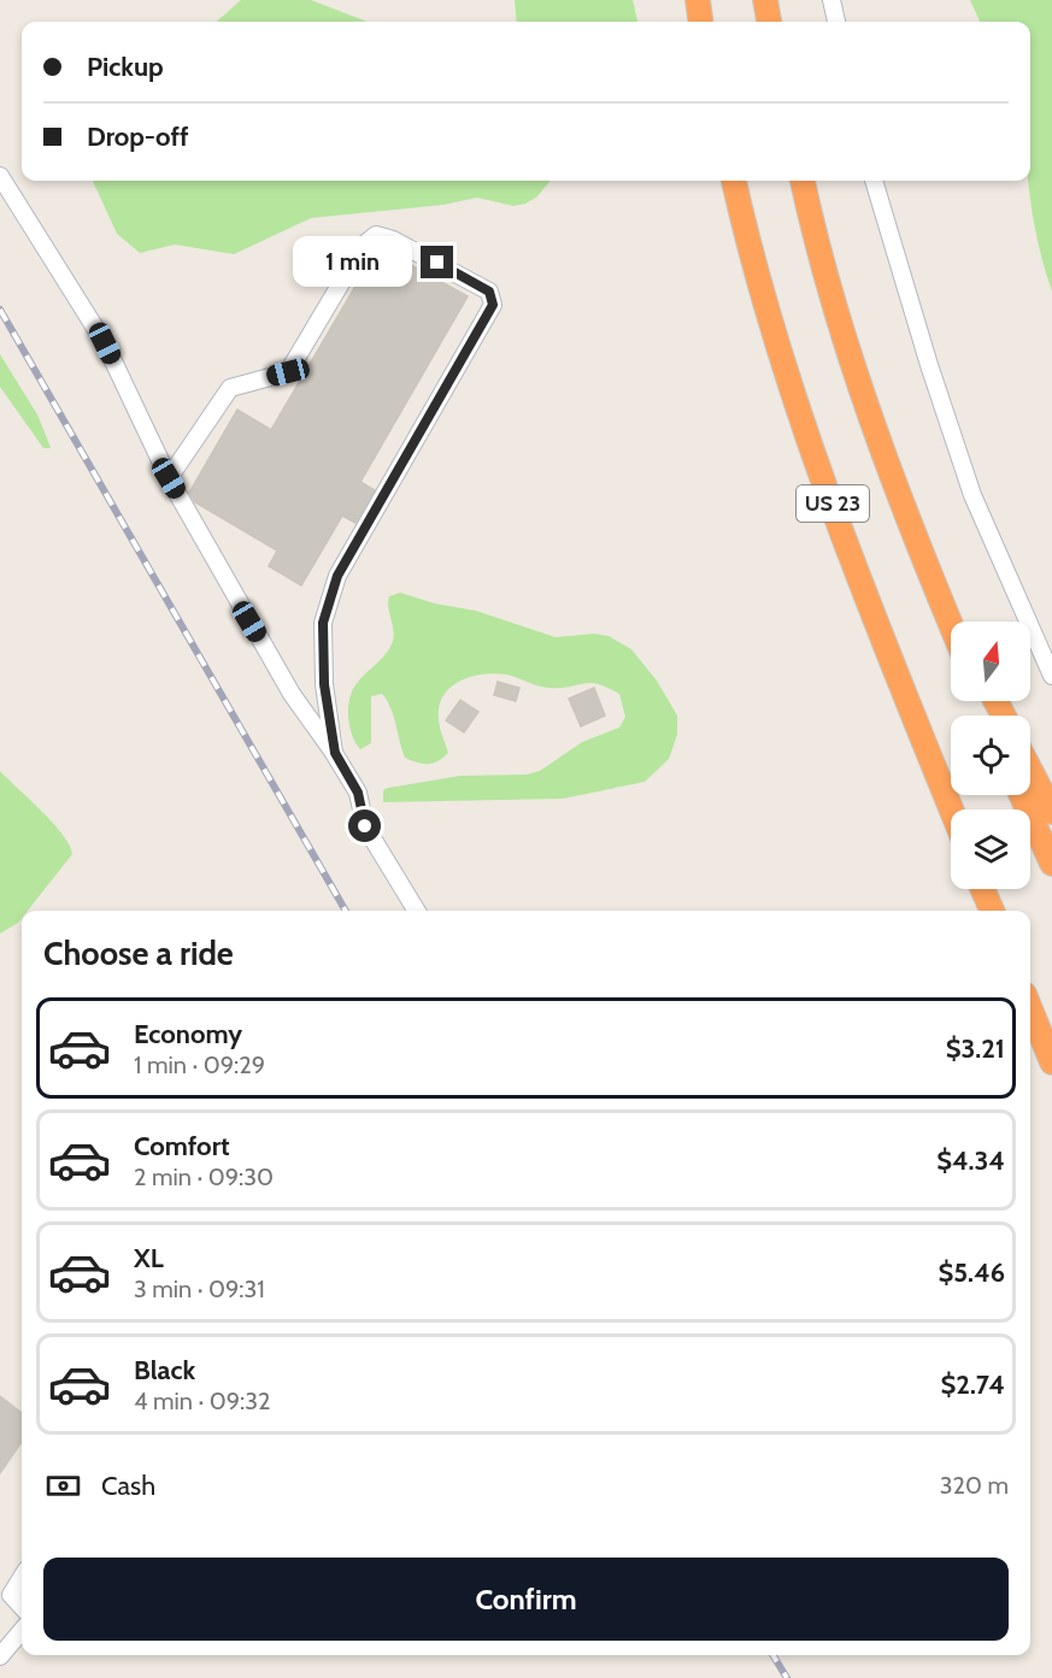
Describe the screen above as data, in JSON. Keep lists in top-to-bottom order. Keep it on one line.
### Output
{"streets":{"highway":["US 23"]},"north":"top","page":{"banner":["Pickup","Drop-off"],"bubble":"1 min","heading":"Choose a ride","list":[{"name":"Economy","note":"1 min · 09:29","value":"$3.21"},{"name":"Comfort","note":"2 min · 09:30","value":"$4.34"},{"name":"XL","note":"3 min · 09:31","value":"$5.46"},{"name":"Black","note":"4 min · 09:32","value":"$2.74"}],"pay":["Cash","320 m"],"buttons":"Confirm"}}
